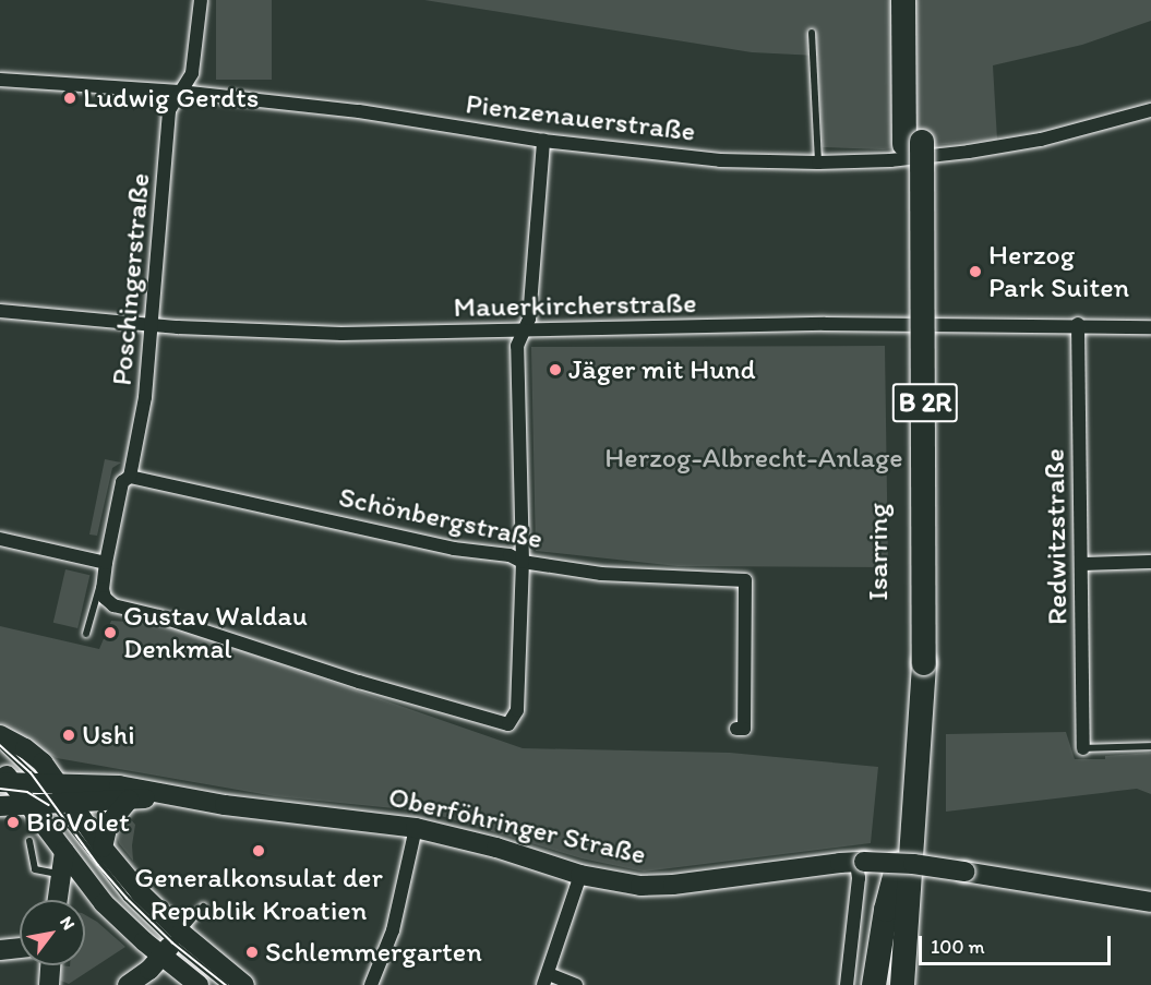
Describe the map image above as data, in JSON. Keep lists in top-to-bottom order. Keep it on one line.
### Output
{"streets":{"highway":["B 2R","Isarring"],"main road":["Oberföhringer Straße"],"street":["Pienzenauerstraße","Poschingerstraße","Mauerkircherstraße","Schönbergstraße","Redwitzstraße"]},"crossings":[["Pienzenauerstraße","Poschingerstraße"],["Poschingerstraße","Mauerkircherstraße"],["Poschingerstraße","Schönbergstraße"],["Mauerkircherstraße","Redwitzstraße"]],"parks":["Herzog-Albrecht-Anlage"],"places":["Ludwig Gerdts","Herzog Park Suiten","Jäger mit Hund","Gustav Waldau Denkmal","Ushi","BioVolet","Generalkonsulat der Republik Kroatien","Schlemmergarten"],"scale_bar":"100 m","north":"top right"}
